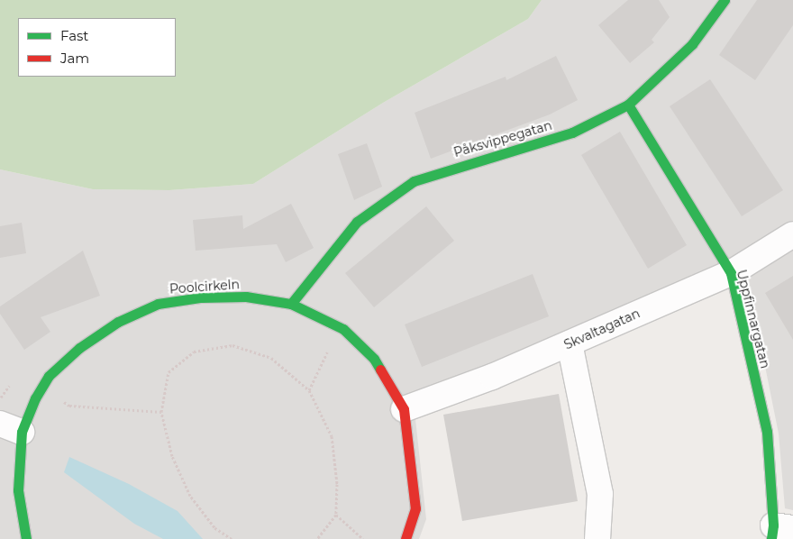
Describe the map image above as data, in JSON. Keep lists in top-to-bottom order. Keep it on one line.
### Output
{"streets":{"street":["Påksvippegatan","Poolcirkeln","Uppfinnargatan","Skvaltagatan"]},"crossings":[["Påksvippegatan","Poolcirkeln"],["Påksvippegatan","Uppfinnargatan"],["Poolcirkeln","Skvaltagatan"],["Uppfinnargatan","Skvaltagatan"]],"legend":["Fast","Jam"]}
